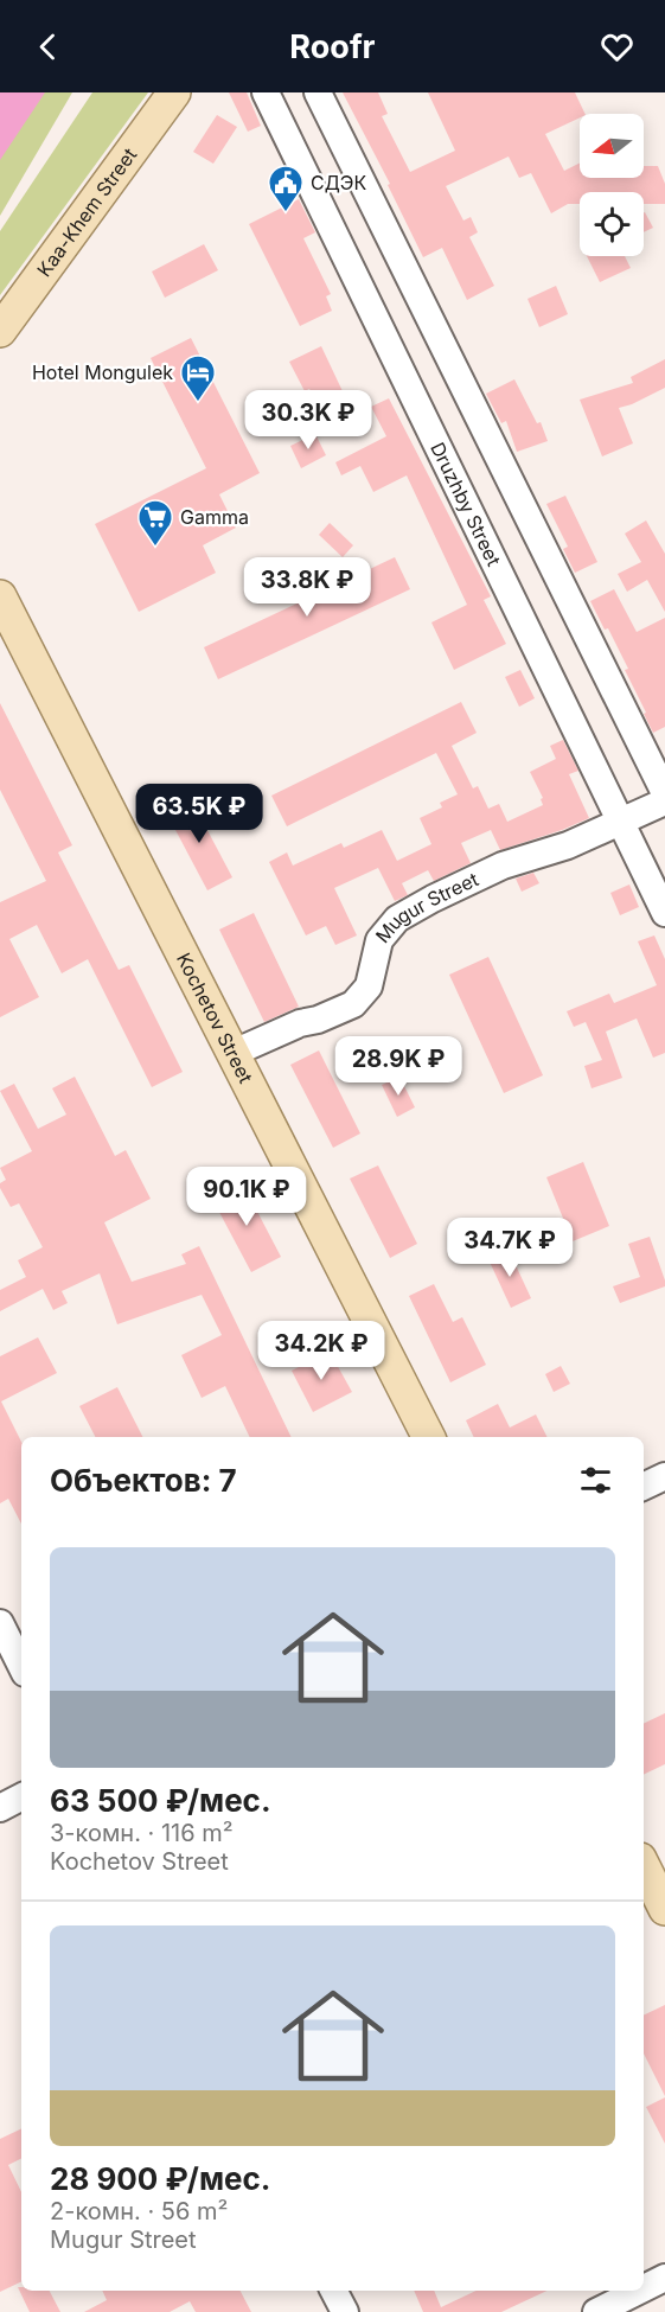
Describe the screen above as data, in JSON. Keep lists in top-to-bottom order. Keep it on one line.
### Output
{"streets":{"main road":["Kaa-Khem Street","Kochetov Street"],"street":["Druzhby Street","Mugur Street"]},"crossings":[["Druzhby Street","Mugur Street"],["Mugur Street","Kochetov Street"]],"places":{"public building":["СДЭК"],"hotel":["Hotel Mongulek"],"supermarket":["Gamma"]},"north":"left","page":{"header":"Roofr","price":["30.3K ₽","33.8K ₽","63.5K ₽","28.9K ₽","90.1K ₽","34.7K ₽","34.2K ₽"],"heading":"Объектов: 7","list":[{"name":"63 500 ₽/мес.","note":"3-комн. · 116 m² · Kochetov Street"},{"name":"28 900 ₽/мес.","note":"2-комн. · 56 m² · Mugur Street"}]}}
